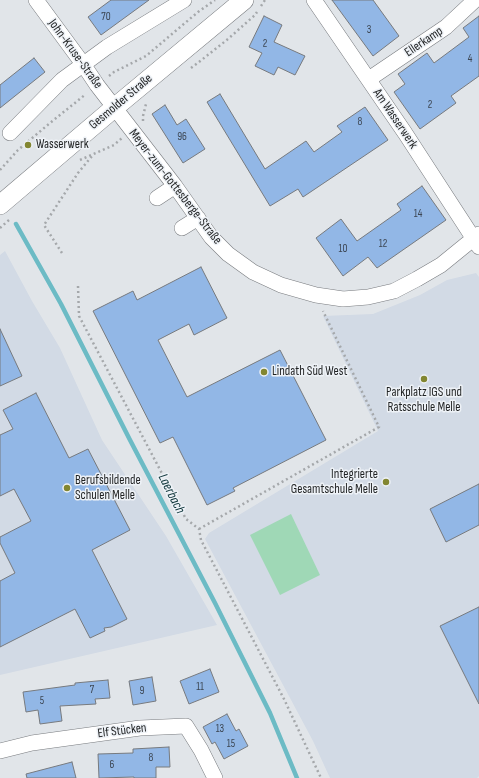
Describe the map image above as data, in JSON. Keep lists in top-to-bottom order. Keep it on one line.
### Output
{"streets":{"main road":["Gesmolder Straße"],"street":["Ellerkamp","John-Kruse-Straße","Am Wasserwerk","Meyer-zum-Gottesberge-Straße","Elf Stücken"]},"crossings":[["Ellerkamp","Am Wasserwerk"],["John-Kruse-Straße","Gesmolder Straße"],["John-Kruse-Straße","Meyer-zum-Gottesberge-Straße"],["Gesmolder Straße","Meyer-zum-Gottesberge-Straße"],["Am Wasserwerk","Meyer-zum-Gottesberge-Straße"]],"water":["Laerbach"],"places":["Wasserwerk","Lindath Süd West","Parkplatz IGS und Ratsschule Melle","Integrierte Gesamtschule Melle","Berufsbildende Schulen Melle"],"house_numbers":["70","3","2","4","2","8","96","14","12","10","11","7","9","5","13","15","8","6"]}
